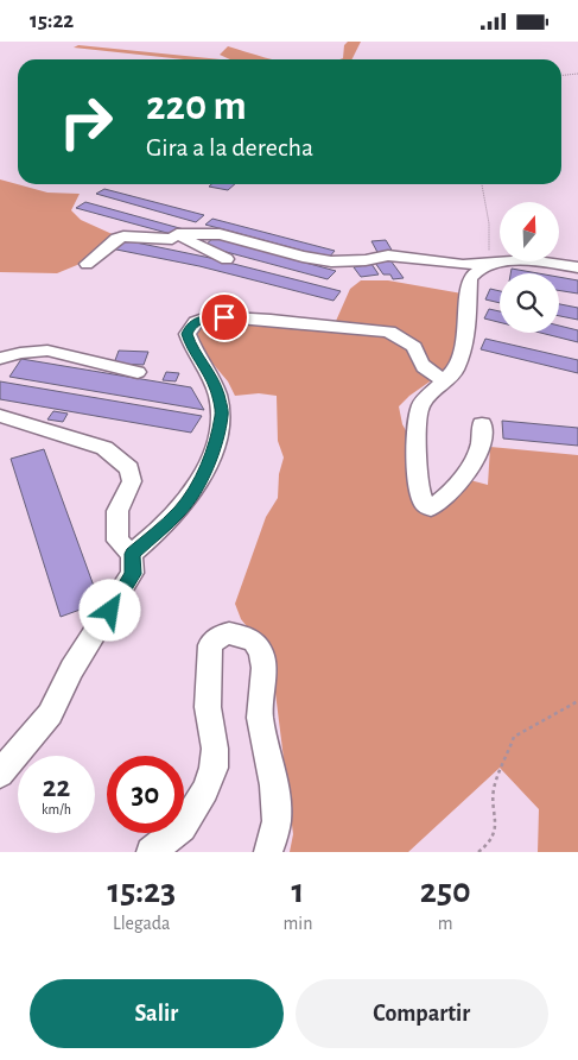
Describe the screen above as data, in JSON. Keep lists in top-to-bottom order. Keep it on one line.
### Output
{"north":"top","page":{"status":"15:22","turn":["220 m","Gira a la derecha"],"speed":"22 km/h","limit":"30","eta":["15:23","Llegada","1","min","250","m"],"buttons":["Salir","Compartir"]}}
